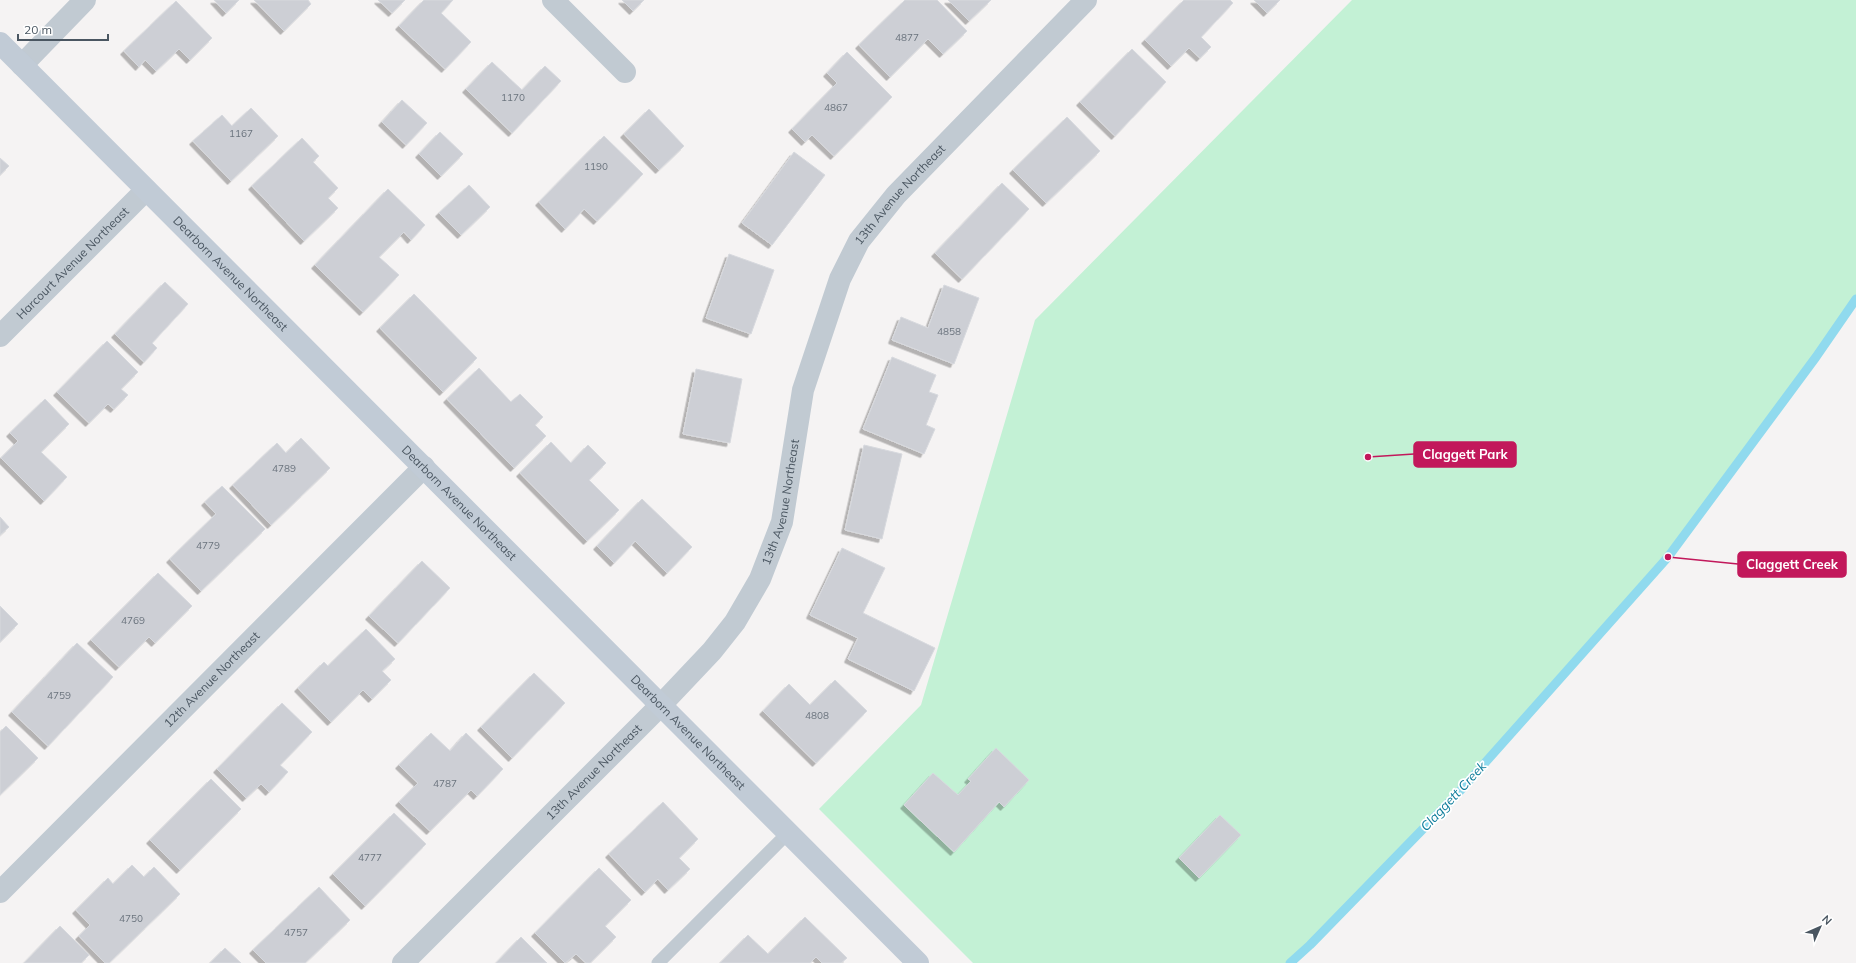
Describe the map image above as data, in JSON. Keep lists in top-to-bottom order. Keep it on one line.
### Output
{"streets":{"street":["13th Avenue Northeast","Harcourt Avenue Northeast","Dearborn Avenue Northeast","12th Avenue Northeast"]},"crossings":[["13th Avenue Northeast","Dearborn Avenue Northeast"],["Harcourt Avenue Northeast","Dearborn Avenue Northeast"],["Dearborn Avenue Northeast","12th Avenue Northeast"]],"water":["Claggett Creek"],"places":["Claggett Park","Claggett Creek"],"house_numbers":["4877","1170","4867","1167","1190","4858","4789","4779","4769","4759","4808","4787","4777","4750","4757"],"scale_bar":"20 m","north":"top right"}
